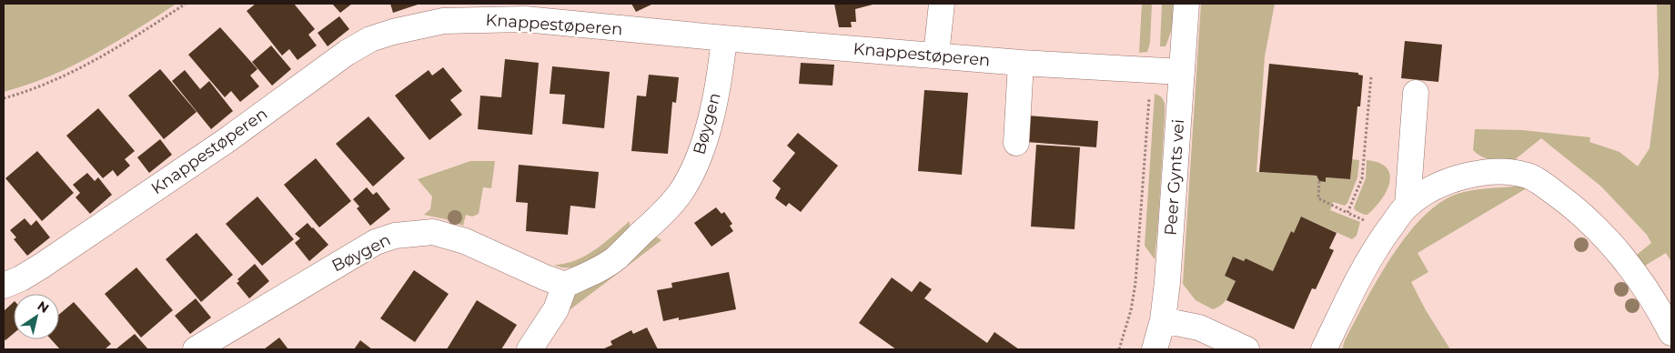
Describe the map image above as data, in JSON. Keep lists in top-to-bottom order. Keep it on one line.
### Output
{"streets":{"street":["Knappestøperen","Bøygen","Peer Gynts vei"]},"crossings":[["Knappestøperen","Bøygen"],["Knappestøperen","Peer Gynts vei"]],"north":"top right"}
